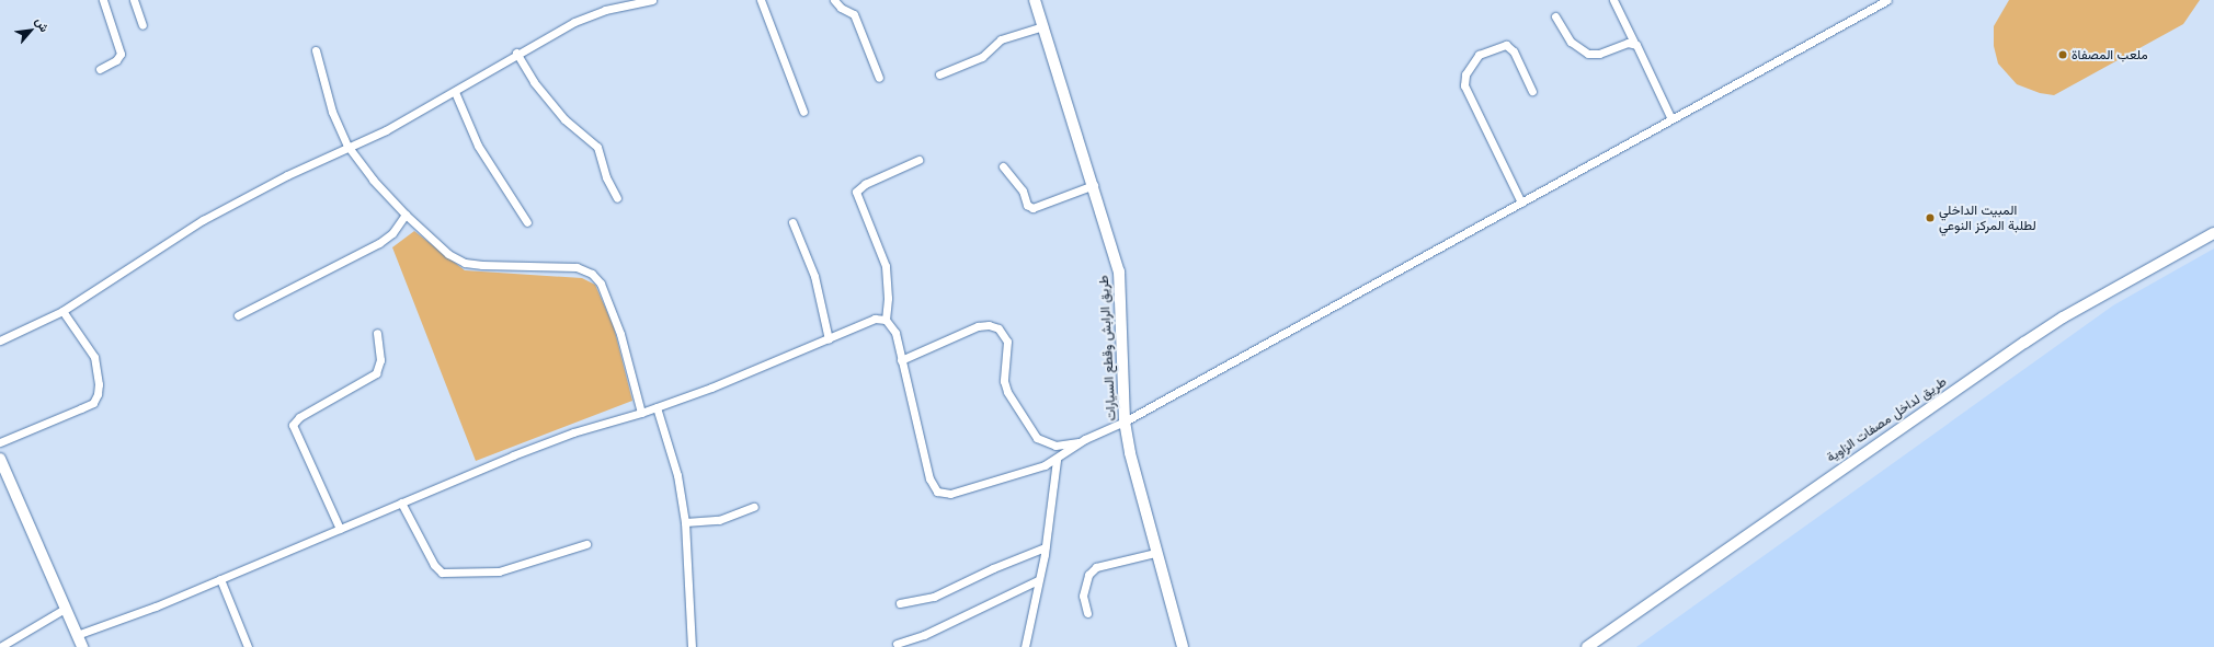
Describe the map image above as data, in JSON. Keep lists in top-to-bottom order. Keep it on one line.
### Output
{"streets":{"street":["طريق الرابش وقطع السيارات","طريق لداخل مصفات الزاوية"]},"places":["ملعب المصفاة","المبيت الداخلي لطلبة المركز النوعي"],"north":"top right"}
